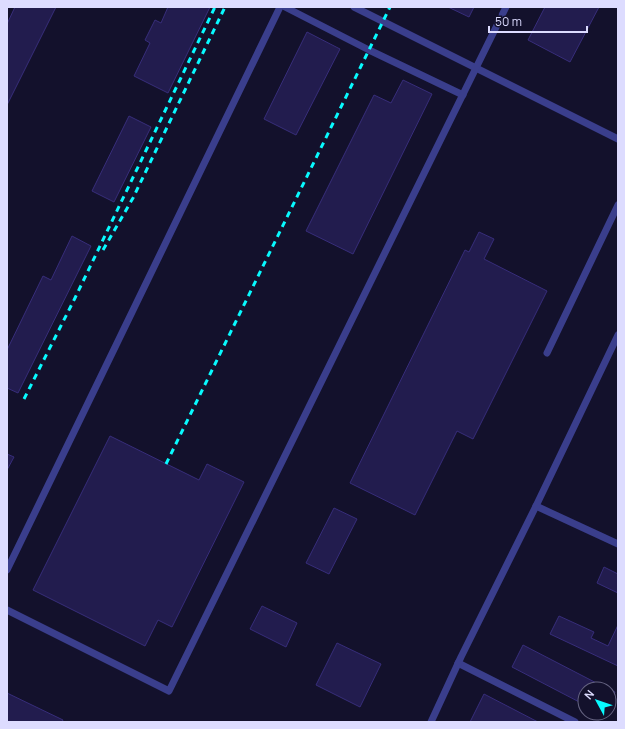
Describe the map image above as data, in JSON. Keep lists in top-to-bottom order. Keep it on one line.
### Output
{"scale_bar":"50 m","north":"top left"}
